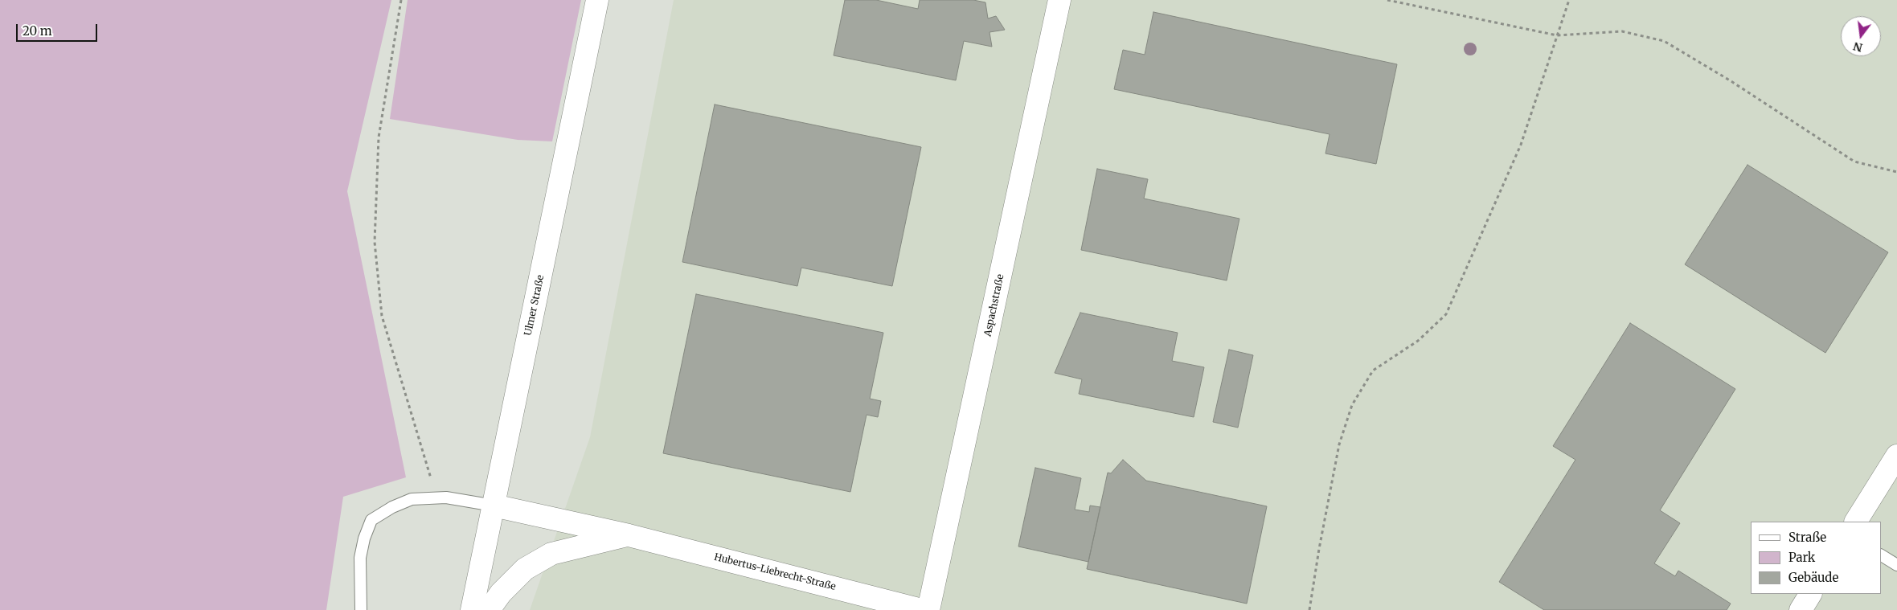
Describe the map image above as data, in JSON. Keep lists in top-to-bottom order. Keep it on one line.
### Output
{"streets":{"street":["Ulmer Straße","Aspachstraße","Hubertus-Liebrecht-Straße"]},"crossings":[["Ulmer Straße","Hubertus-Liebrecht-Straße"]],"legend":["Straße","Park","Gebäude"],"scale_bar":"20 m","north":"bottom"}
